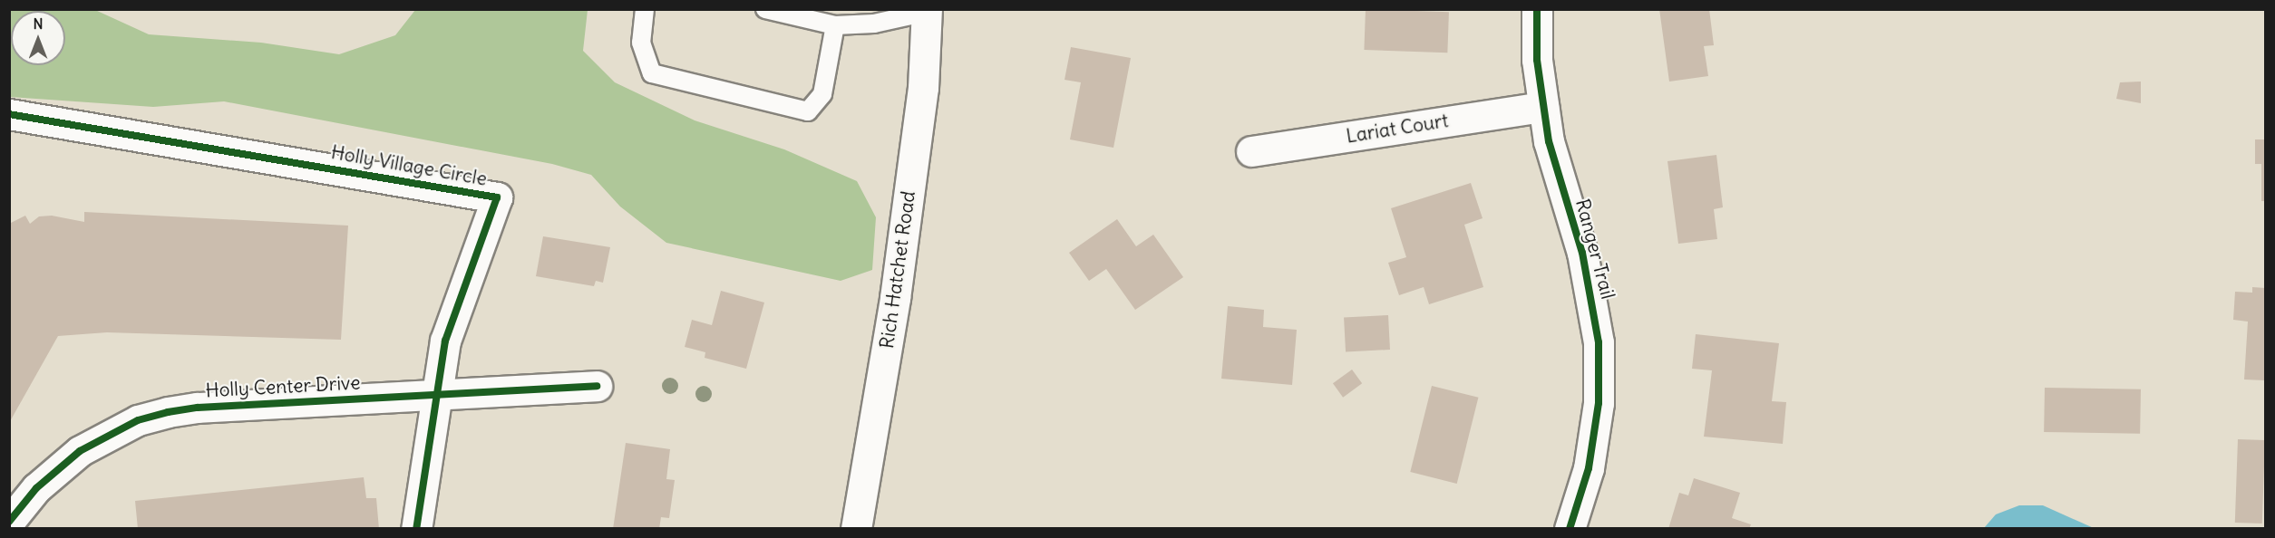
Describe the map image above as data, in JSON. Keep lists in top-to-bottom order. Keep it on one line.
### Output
{"streets":{"street":["Lariat Court","Holly Village Circle","Ranger Trail","Rich Hatchet Road","Holly Center Drive"]},"crossings":[["Lariat Court","Ranger Trail"],["Holly Village Circle","Holly Center Drive"]],"north":"top"}
